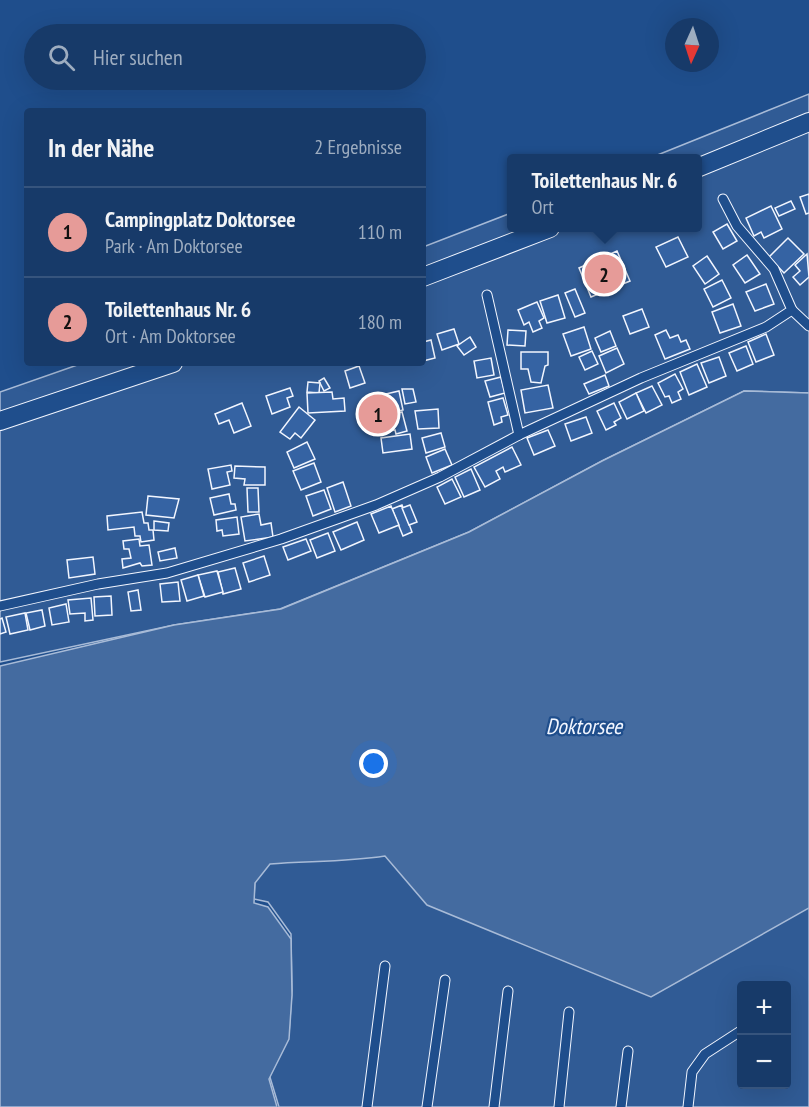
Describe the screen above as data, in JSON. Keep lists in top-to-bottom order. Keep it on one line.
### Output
{"water":["Doktorsee"],"north":"bottom","page":{"search":"Hier suchen","heading":["In der Nähe","2 Ergebnisse"],"popup":["Toilettenhaus Nr. 6","Ort"],"list":[{"mark":"1","name":"Campingplatz Doktorsee","note":"Park · Am Doktorsee","value":"110 m"},{"mark":"2","name":"Toilettenhaus Nr. 6","note":"Ort · Am Doktorsee","value":"180 m"}],"pins":["2","1"],"map_buttons":["+","−"]}}
